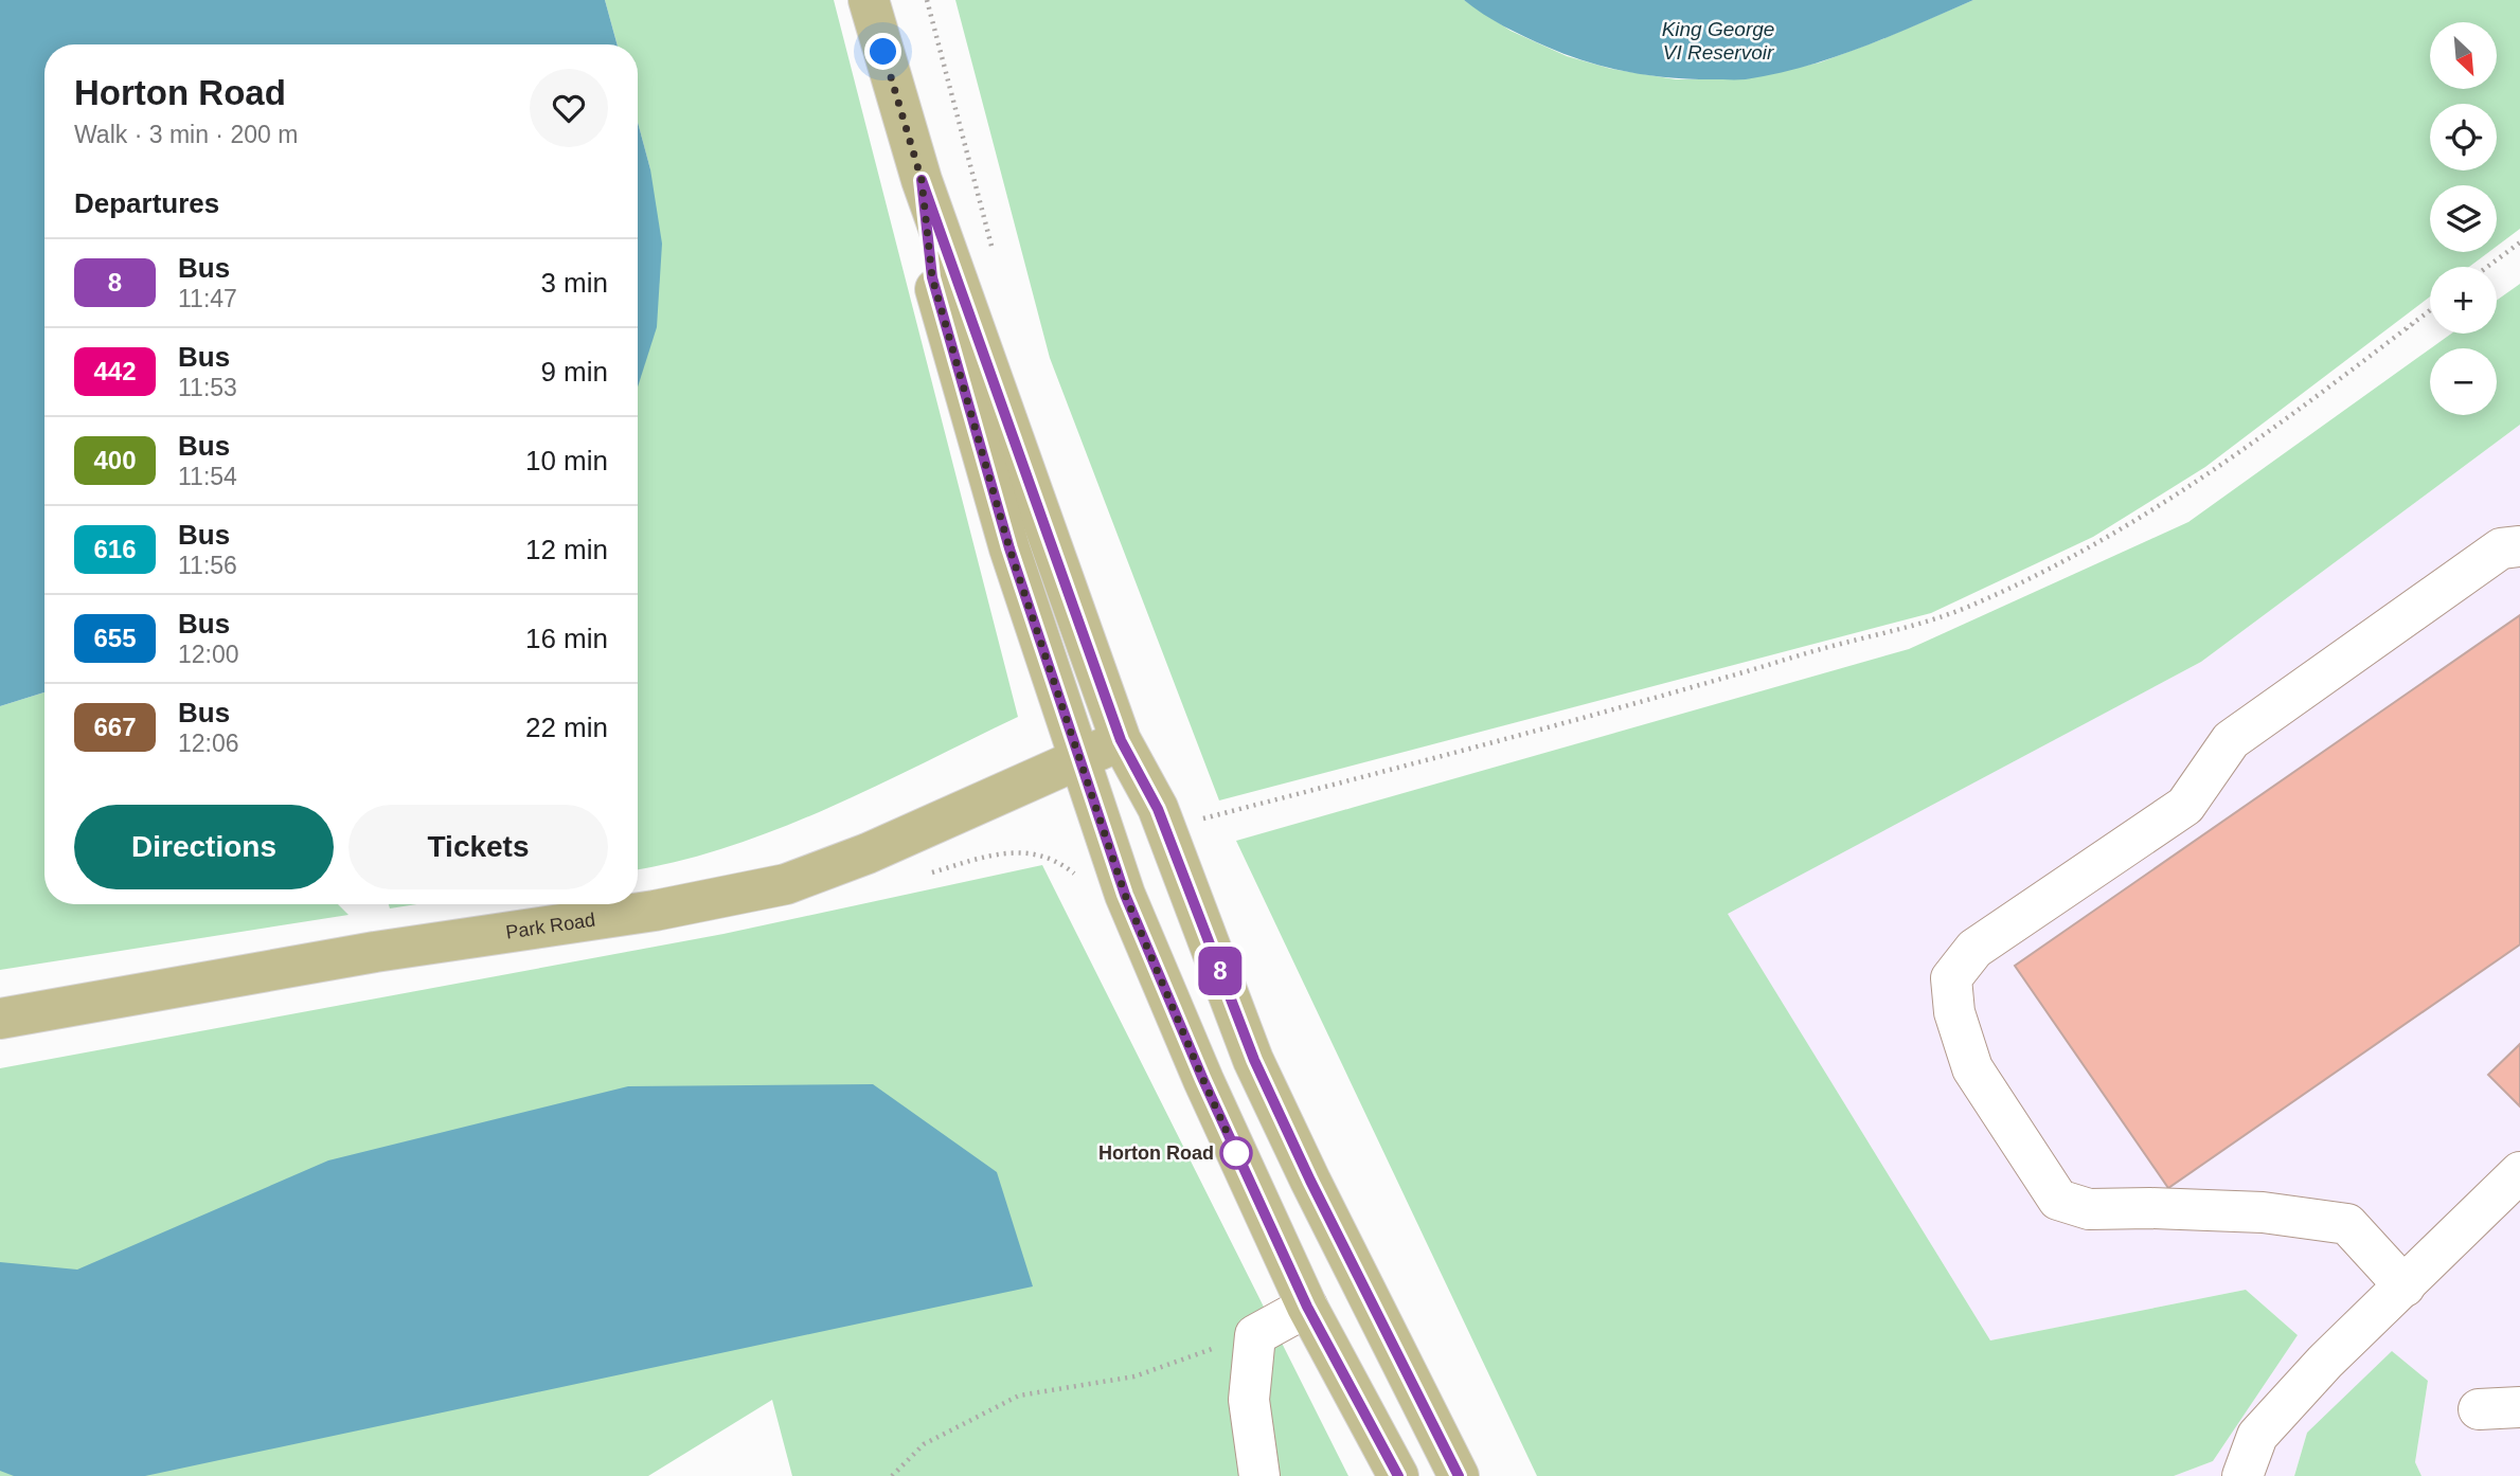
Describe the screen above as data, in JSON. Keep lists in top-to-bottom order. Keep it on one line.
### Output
{"streets":{"main road":["Park Road"]},"water":["King George VI Reservoir"],"places":["Horton Road"],"lines":["bus line 8"],"north":"bottom right","page":{"on_map":"8","map_buttons":["+","−"],"heading":[["Horton Road","Walk · 3 min · 200 m"],"Departures"],"list":[{"mark":"8","name":"Bus","note":"11:47","value":"3 min"},{"mark":"442","name":"Bus","note":"11:53","value":"9 min"},{"mark":"400","name":"Bus","note":"11:54","value":"10 min"},{"mark":"616","name":"Bus","note":"11:56","value":"12 min"},{"mark":"655","name":"Bus","note":"12:00","value":"16 min"},{"mark":"667","name":"Bus","note":"12:06","value":"22 min"}],"buttons":["Directions","Tickets"]}}
